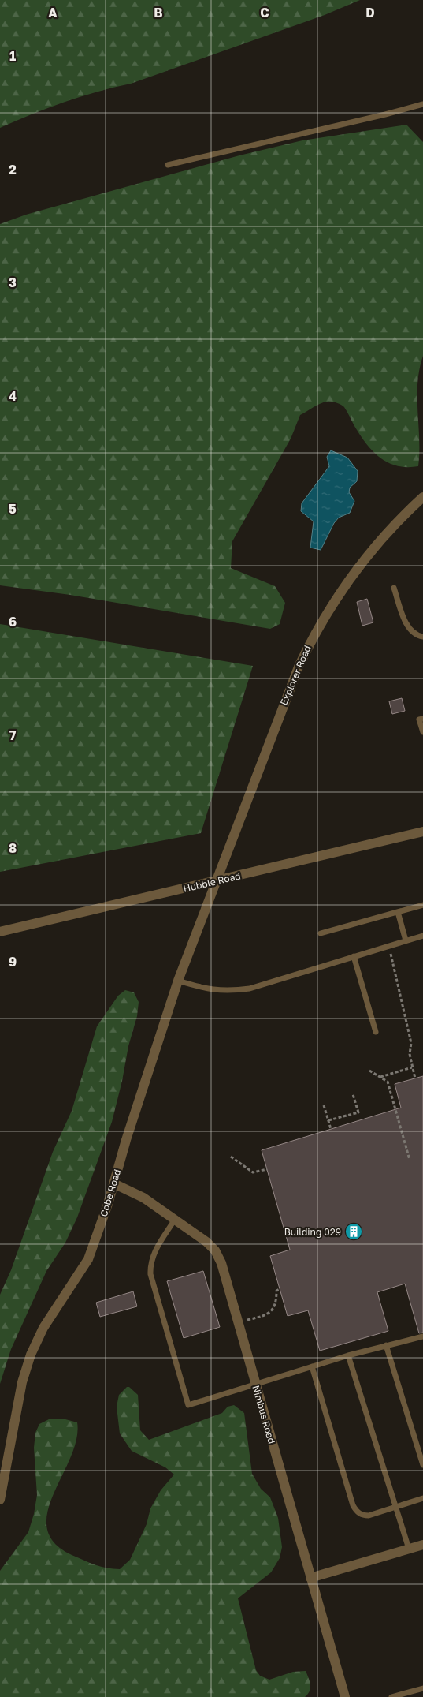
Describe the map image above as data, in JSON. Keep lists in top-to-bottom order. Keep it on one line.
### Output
{"streets":{"street":["Explorer Road","Hubble Road","Cobe Road","Nimbus Road"]},"crossings":[["Explorer Road","Hubble Road"],["Explorer Road","Cobe Road"],["Hubble Road","Cobe Road"],["Cobe Road","Nimbus Road"]],"places":{"building":["Building 029"]},"grid":{"columns":["A","B","C","D"],"rows":["1","2","3","4","5","6","7","8","9"]}}
